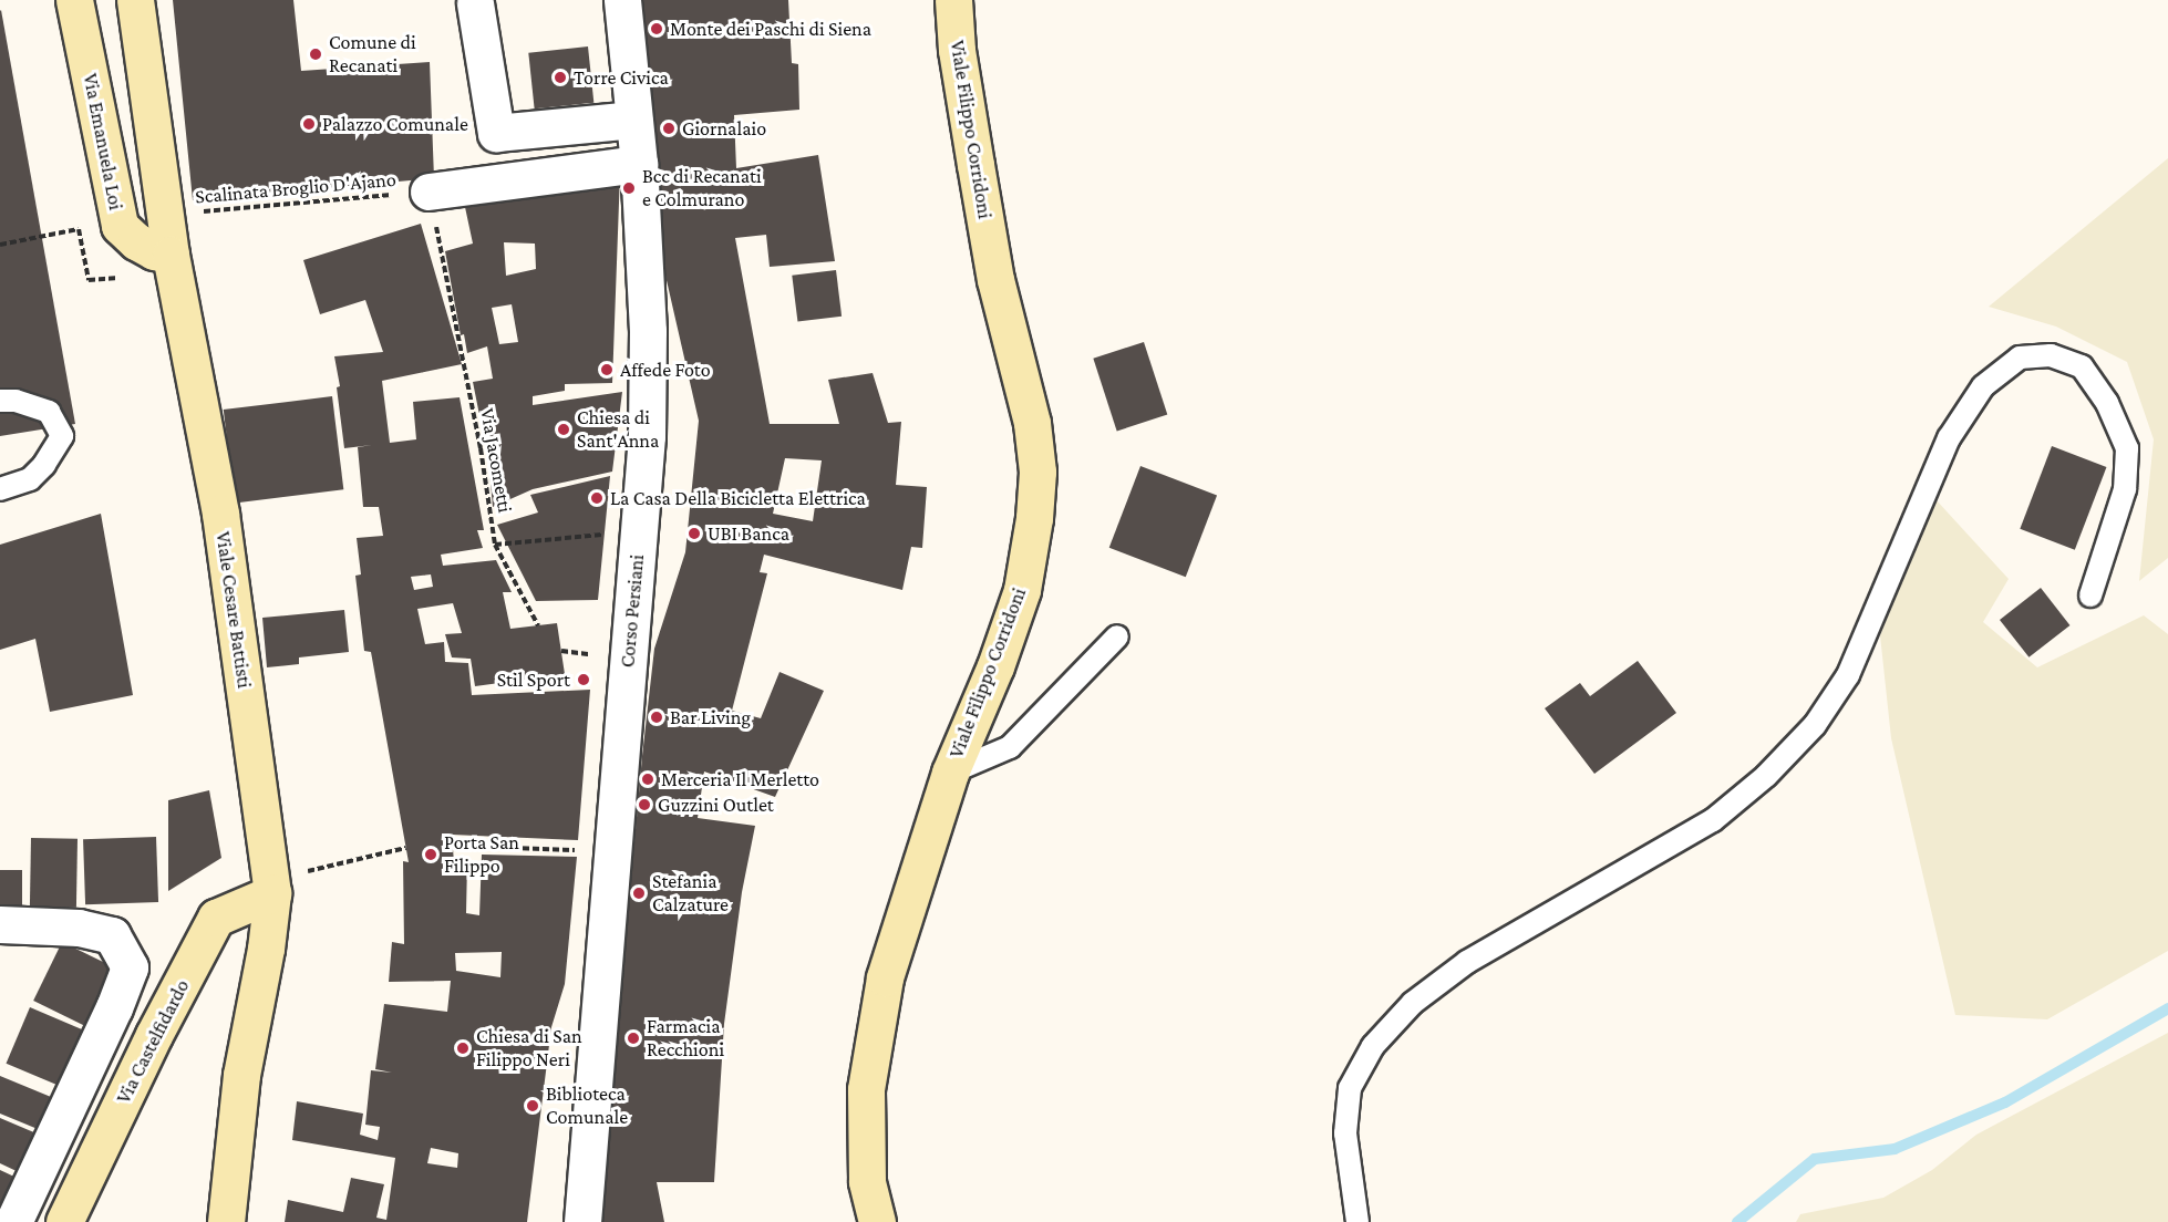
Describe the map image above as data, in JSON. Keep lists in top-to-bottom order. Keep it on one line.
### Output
{"streets":{"street":["Viale Filippo Corridoni","Via Emanuela Loi","Viale Cesare Battisti","Corso Persiani","Via Castelfidardo"],"path":["Scalinata Broglio D'Ajano","Via Jacometti"]},"crossings":[["Via Emanuela Loi","Viale Cesare Battisti"],["Scalinata Broglio D'Ajano","Viale Cesare Battisti"],["Via Jacometti","Corso Persiani"],["Viale Cesare Battisti","Via Castelfidardo"]],"places":["Monte dei Paschi di Siena","Comune di Recanati","Torre Civica","Palazzo Comunale","Giornalaio","Bcc di Recanati e Colmurano","Affede Foto","Chiesa di Sant'Anna","La Casa Della Bicicletta Elettrica","UBI Banca","Stil Sport","Bar Living","Merceria Il Merletto","Guzzini Outlet","Porta San Filippo","Stefania Calzature","Farmacia Recchioni","Chiesa di San Filippo Neri","Biblioteca Comunale"]}
